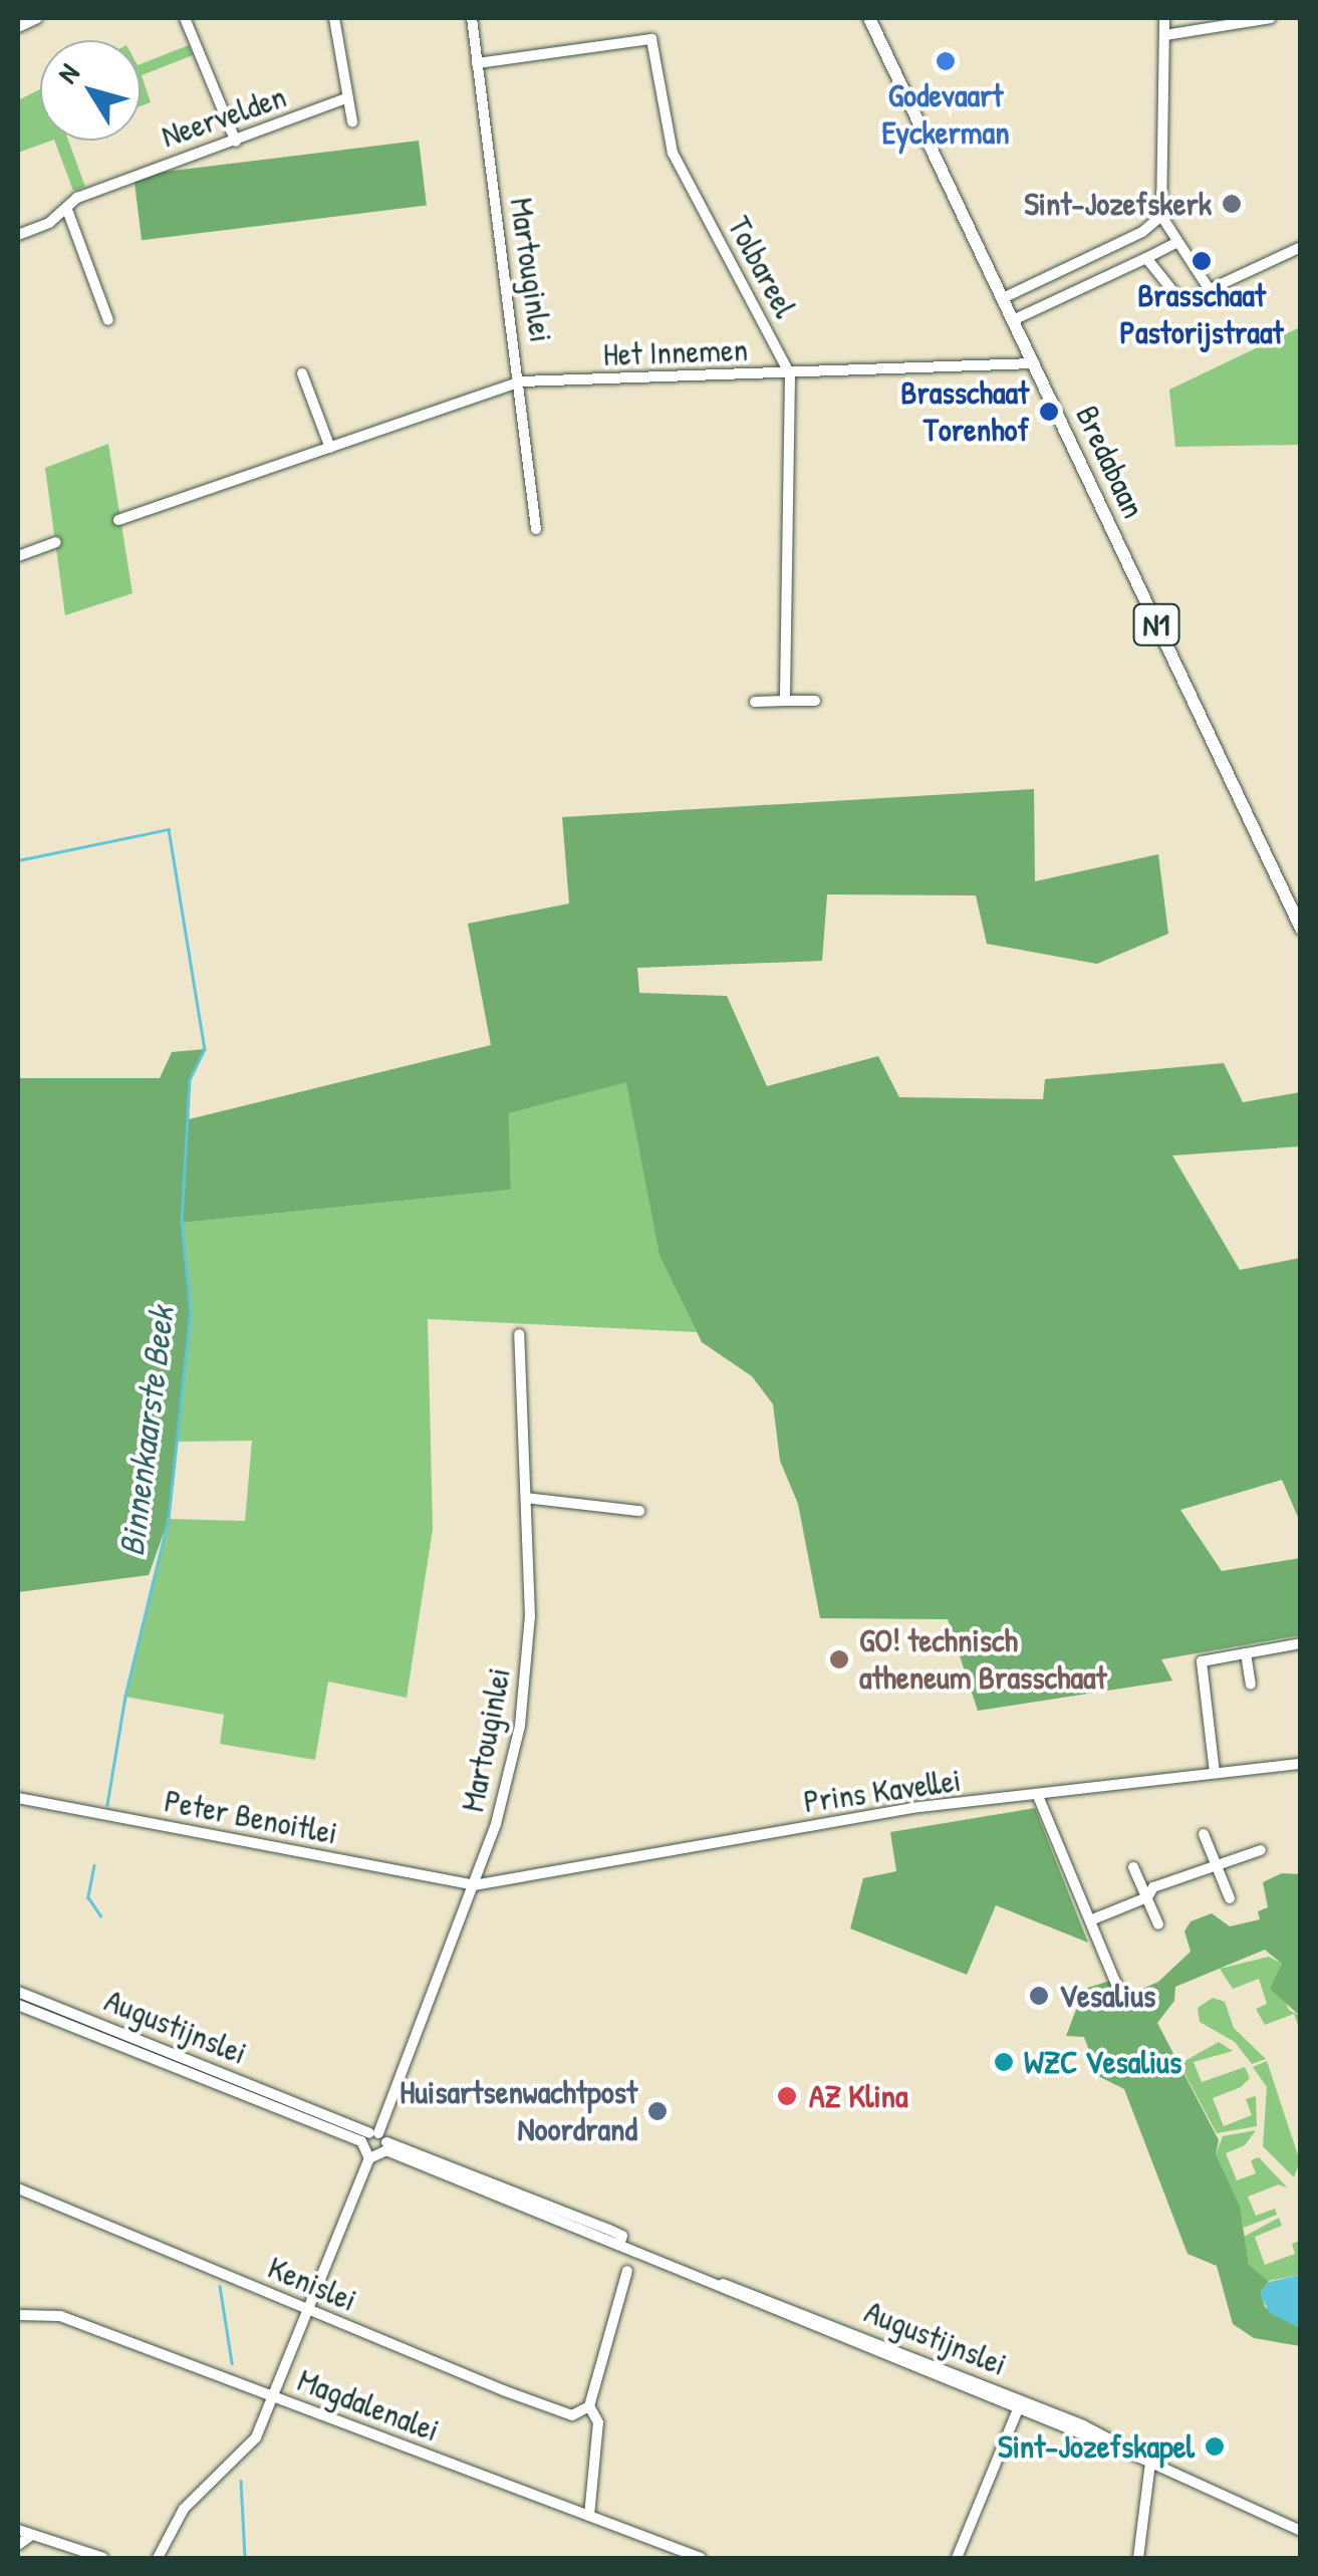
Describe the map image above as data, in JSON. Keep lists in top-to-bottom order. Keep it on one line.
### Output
{"streets":{"main road":["Bredabaan","N1"],"street":["Neervelden","Tolbareel","Martouginlei","Het Innemen","Prins Kavellei","Peter Benoitlei","Augustijnslei","Kenislei","Magdalenalei"]},"crossings":[["Tolbareel","Martouginlei"],["Tolbareel","Het Innemen"],["Martouginlei","Het Innemen"],["Martouginlei","Prins Kavellei"],["Martouginlei","Peter Benoitlei"],["Martouginlei","Augustijnslei"],["Het Innemen","Bredabaan"],["Prins Kavellei","Peter Benoitlei"]],"water":["Binnenkaarste Beek"],"places":["Godevaart Eyckerman","Sint-Jozefskerk","Brasschaat Pastorijstraat","Brasschaat Torenhof","GO! technisch atheneum Brasschaat","Vesalius","WZC Vesalius","AZ Klina","Huisartsenwachtpost Noordrand","Sint-Jozefskapel"],"north":"top left"}
